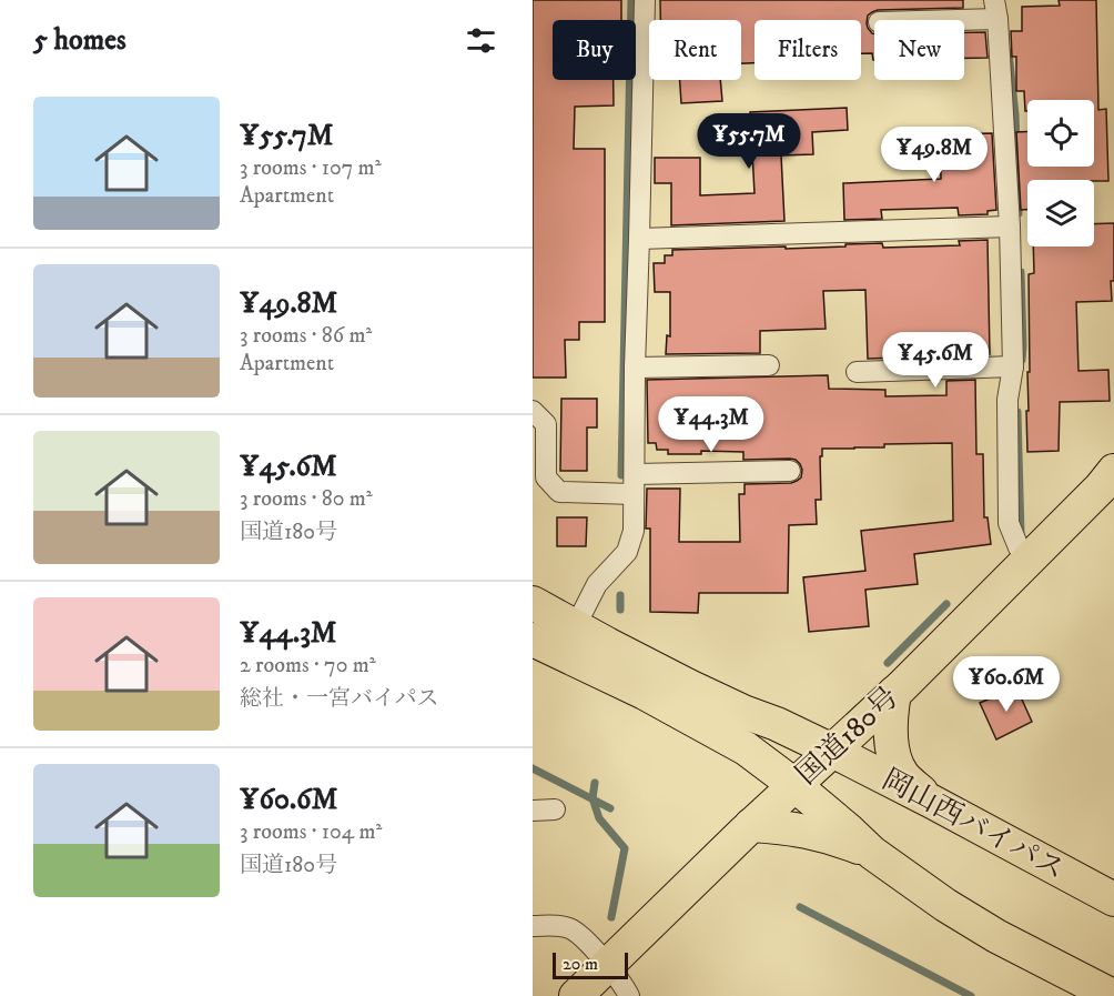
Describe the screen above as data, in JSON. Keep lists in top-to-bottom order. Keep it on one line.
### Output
{"streets":{"highway":["国道180号","岡山西バイパス"]},"crossings":[["国道180号","岡山西バイパス"]],"scale_bar":"20 m","page":{"heading":"5 homes","chip":["Buy","Rent","Filters","New"],"list":[{"name":"¥55.7M","note":"3 rooms · 107 m² · Apartment"},{"name":"¥49.8M","note":"3 rooms · 86 m² · Apartment"},{"name":"¥45.6M","note":"3 rooms · 80 m² · 国道180号"},{"name":"¥44.3M","note":"2 rooms · 70 m² · 総社・一宮バイパス"},{"name":"¥60.6M","note":"3 rooms · 104 m² · 国道180号"}],"price":["¥55.7M","¥49.8M","¥45.6M","¥44.3M","¥60.6M"],"scale":"20 m"}}
